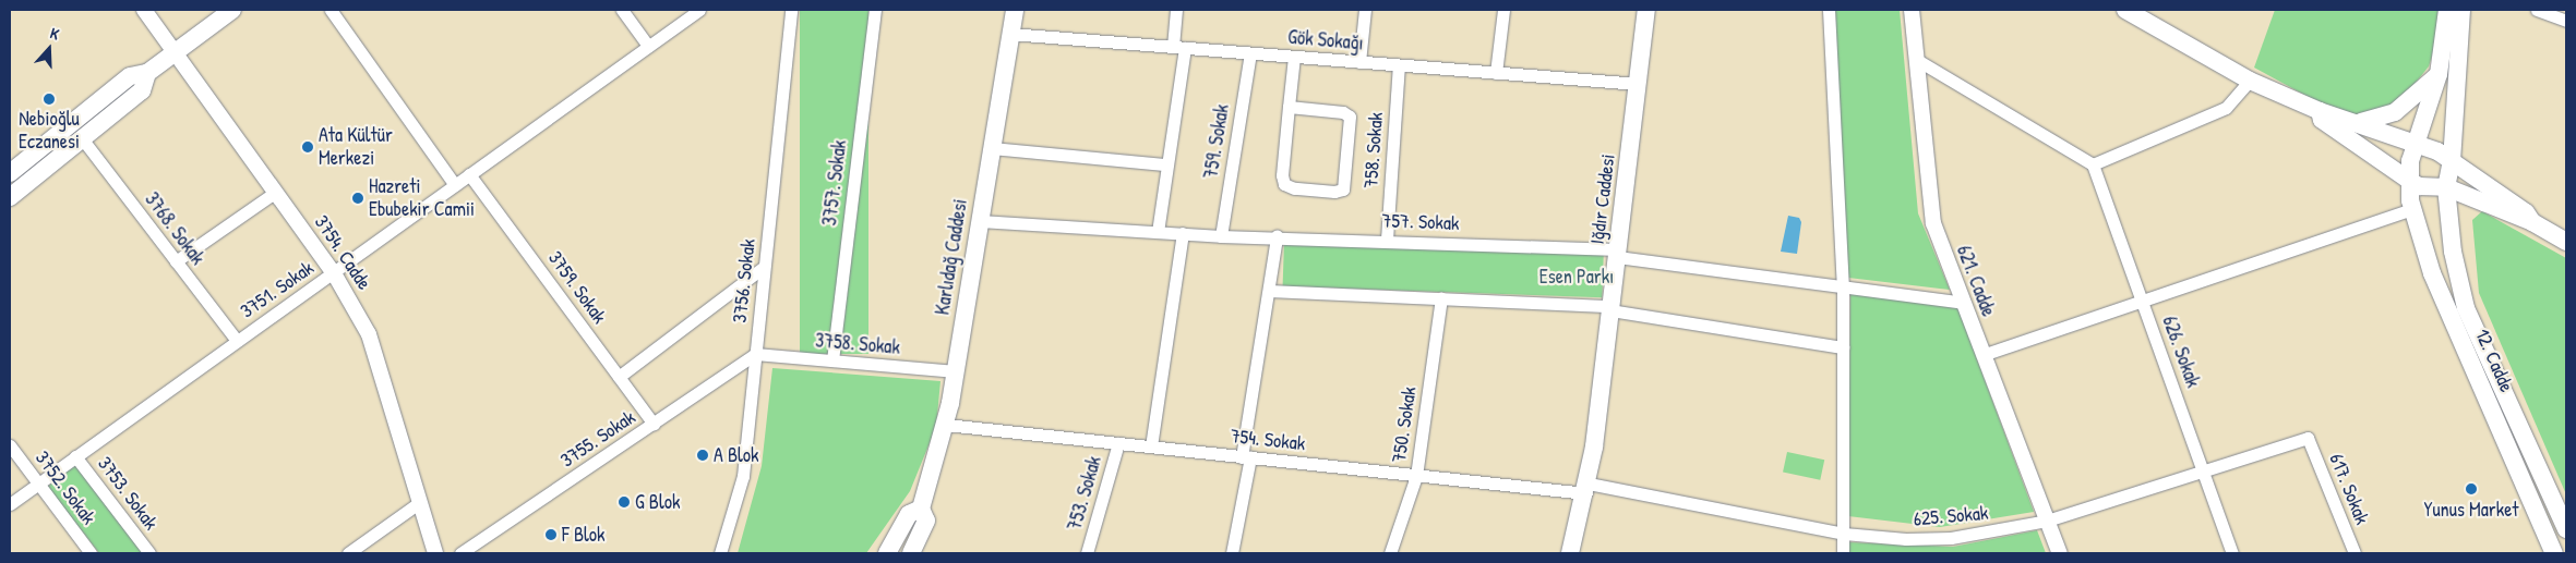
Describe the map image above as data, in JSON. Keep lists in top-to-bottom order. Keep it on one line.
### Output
{"streets":{"main road":["Iğdır Caddesi","Karlıdağ Caddesi","12. Cadde"],"street":["Gök Sokağı","759. Sokak","758. Sokak","3757. Sokak","757. Sokak","3768. Sokak","3754. Cadde","3756. Sokak","621. Cadde","3759. Sokak","3751. Sokak","3758. Sokak","626. Sokak","750. Sokak","3755. Sokak","754. Sokak","3752. Sokak","617. Sokak","3753. Sokak","753. Sokak","625. Sokak"]},"crossings":[["Gök Sokağı","759. Sokak"],["Gök Sokağı","758. Sokak"],["Gök Sokağı","Iğdır Caddesi"],["Gök Sokağı","Karlıdağ Caddesi"],["759. Sokak","757. Sokak"],["758. Sokak","757. Sokak"],["3757. Sokak","3758. Sokak"],["Iğdır Caddesi","757. Sokak"],["Iğdır Caddesi","754. Sokak"],["Iğdır Caddesi","625. Sokak"],["757. Sokak","Karlıdağ Caddesi"],["757. Sokak","621. Cadde"],["3768. Sokak","3751. Sokak"],["3754. Cadde","3751. Sokak"],["Karlıdağ Caddesi","3758. Sokak"],["Karlıdağ Caddesi","754. Sokak"],["3756. Sokak","3758. Sokak"],["3756. Sokak","3755. Sokak"],["621. Cadde","625. Sokak"],["3759. Sokak","3751. Sokak"],["3759. Sokak","3755. Sokak"],["3751. Sokak","3752. Sokak"],["3751. Sokak","3753. Sokak"],["3758. Sokak","3755. Sokak"],["626. Sokak","625. Sokak"],["750. Sokak","754. Sokak"],["754. Sokak","753. Sokak"],["754. Sokak","625. Sokak"],["617. Sokak","625. Sokak"]],"parks":["Esen Parkı"],"places":["Nebioğlu Eczanesi","Ata Kültür Merkezi","Hazreti Ebubekir Camii","A Blok","Yunus Market","G Blok","F Blok"],"north":"top"}
